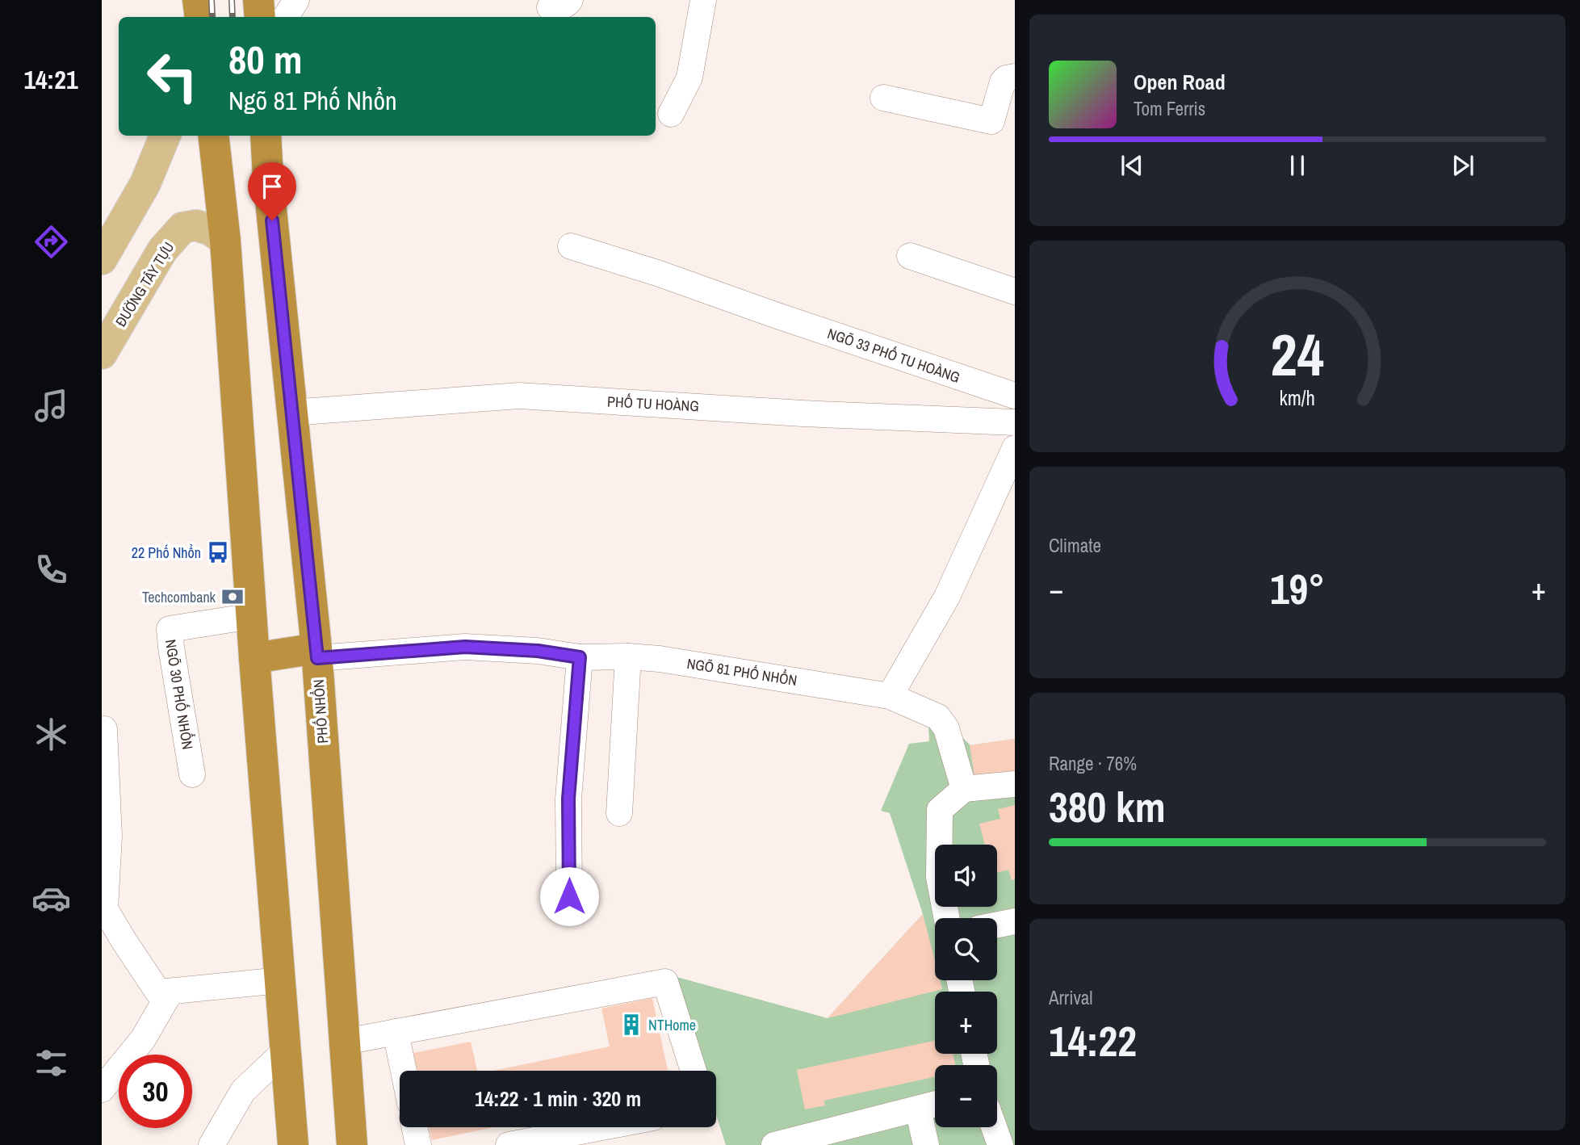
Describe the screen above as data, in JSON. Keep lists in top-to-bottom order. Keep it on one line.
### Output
{"streets":{"highway":["PHỐ NHỔN"],"main road":["ĐƯỜNG TÂY TỰU"],"street":["NGÕ 33 PHỐ TU HOÀNG","PHỐ TU HOÀNG","NGÕ 81 PHỐ NHỔN","NGÕ 30 PHỐ NHỔN"]},"crossings":[["PHỐ TU HOÀNG","PHỐ NHỔN"],["NGÕ 81 PHỐ NHỔN","PHỐ NHỔN"]],"places":{"bus stop":["22 Phố Nhổn"],"bank":["Techcombank"],"building":["NTHome"]},"page":{"tabs":"14:21","turn":["80 m","Ngõ 81 Phố Nhổn"],"song":["Open Road","Tom Ferris"],"tile":["Climate",["Range · 76%","380 km"],["Arrival","14:22"]],"heat":["−","19°","+"],"map_buttons":["+","−"],"limit":"30","trip":"14:22 · 1 min · 320 m","gauge":["24","km/h"]}}
